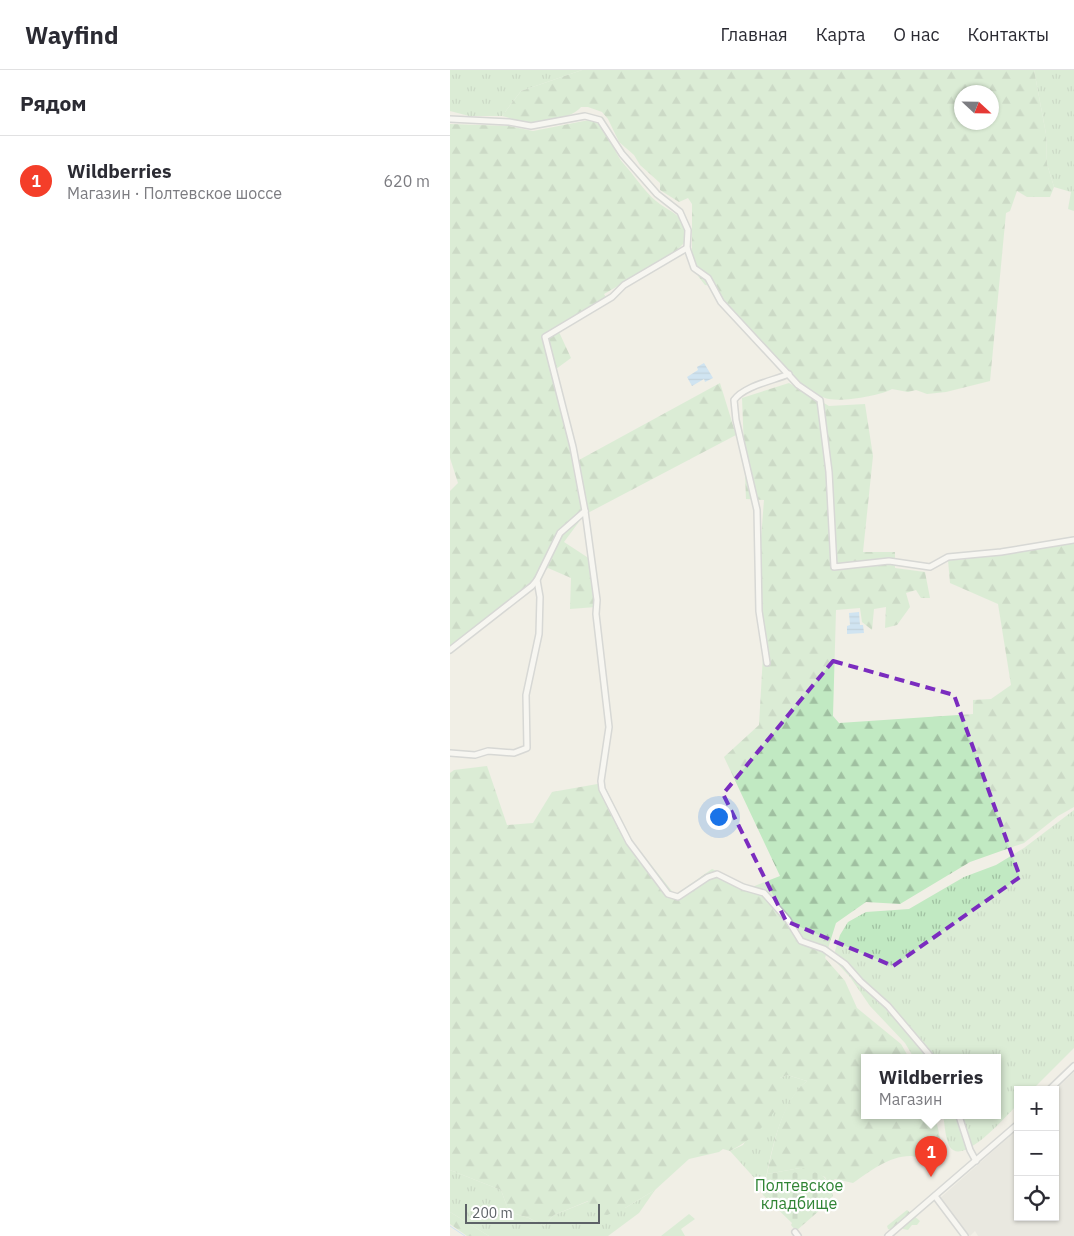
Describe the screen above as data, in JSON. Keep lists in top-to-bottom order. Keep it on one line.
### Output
{"parks":["Полтевское кладбище"],"scale_bar":"200 m","north":"right","page":{"header":"Wayfind","nav":["Главная","Карта","О нас","Контакты"],"heading":"Рядом","list":[{"mark":"1","name":"Wildberries","note":"Магазин · Полтевское шоссе","value":"620 m"}],"popup":["Wildberries","Магазин"],"map_buttons":["+","−"],"pins":"1","scale":"200 m"}}
